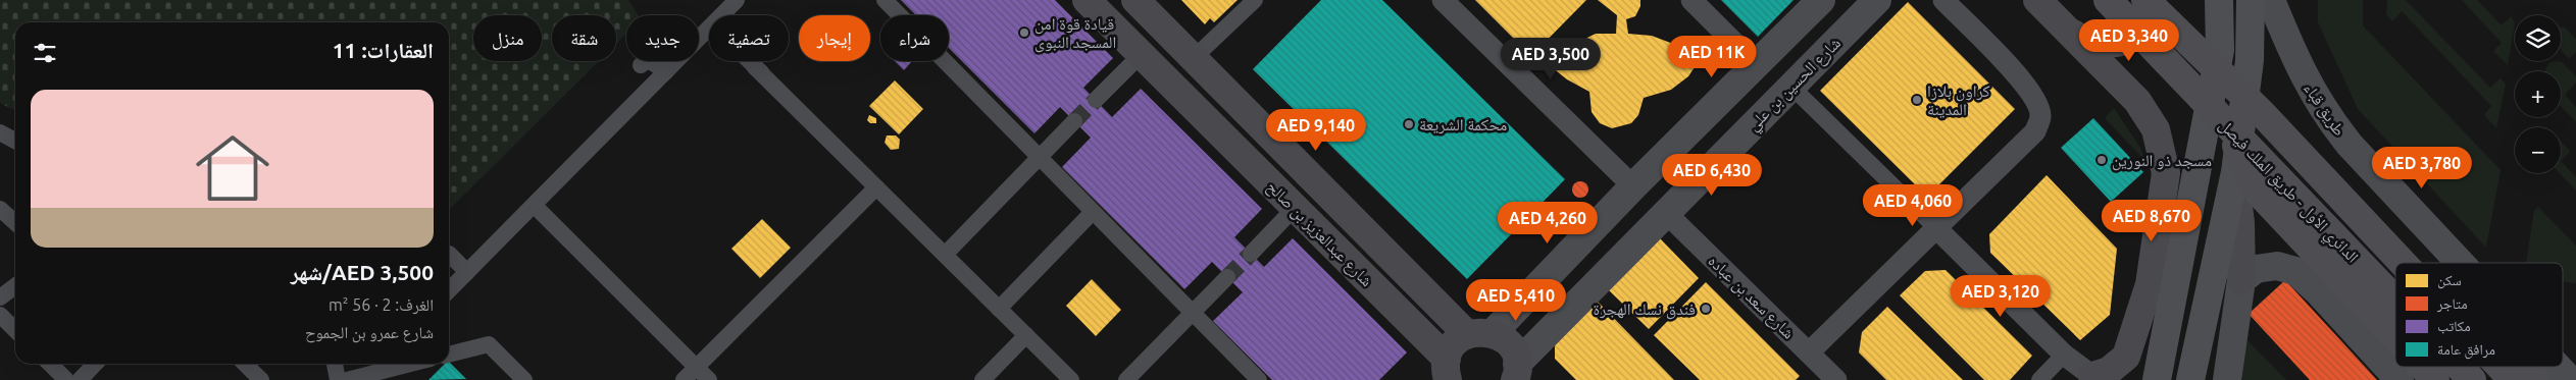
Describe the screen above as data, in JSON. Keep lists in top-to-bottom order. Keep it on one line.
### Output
{"streets":{"highway":["الدائري الأول - طريق الملك فيصل"],"main road":["شارع عبدالعزيز بن صالح"],"street":["شارع الحسين بن علي","طريق قباء","شارع سعد بن عباده"]},"crossings":[["شارع الحسين بن علي","شارع عبدالعزيز بن صالح"],["شارع الحسين بن علي","شارع سعد بن عباده"]],"places":["قيادة قوة امن المسجد النبوى","كراون بلازا المدينة","محكمة الشريعة","مسجد ذو النورين","فندق نسك الهجرة"],"legend":["سكن","متاجر","مكاتب","مرافق عامة"],"page":{"map_buttons":["+","−"],"chip":["شراء","إيجار","تصفية","جديد","شقة","منزل"],"price":["AED 3,340","AED 11K","AED 3,500","AED 9,140","AED 3,780","AED 6,430","AED 4,060","AED 8,670","AED 4,260","AED 3,120","AED 5,410"],"heading":"العقارات: 11","list":[{"name":"AED 3,500/شهر","note":"الغرف: 2 · 56 m² · شارع عمرو بن الجموح"}]}}
